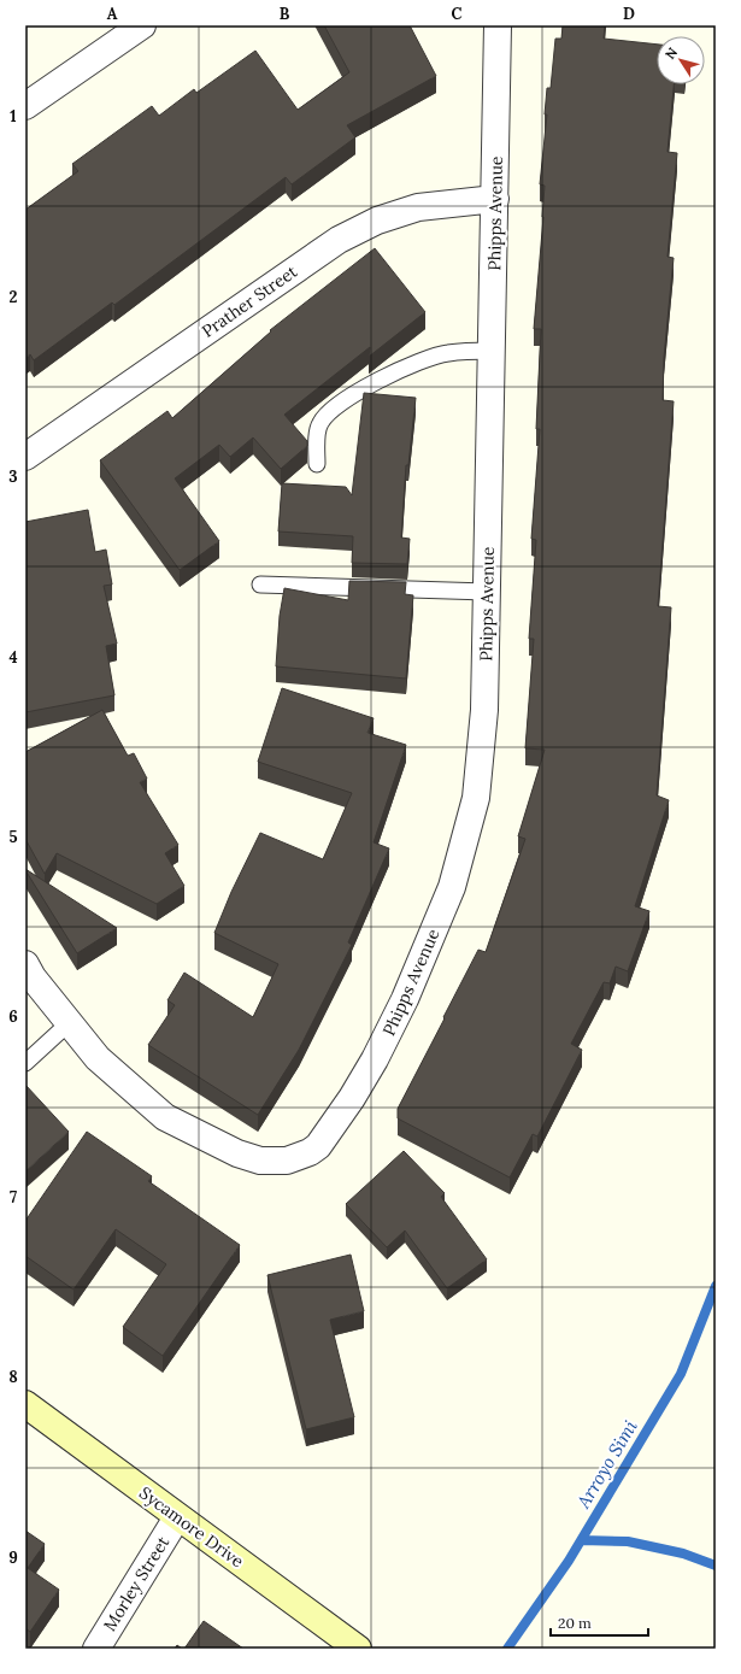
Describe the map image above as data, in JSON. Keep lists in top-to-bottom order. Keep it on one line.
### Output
{"streets":{"main road":["Sycamore Drive"],"street":["Phipps Avenue","Prather Street","Morley Street"]},"crossings":[["Phipps Avenue","Prather Street"],["Sycamore Drive","Morley Street"]],"water":["Arroyo Simi"],"scale_bar":"20 m","north":"top left","grid":{"columns":["A","B","C","D"],"rows":["1","2","3","4","5","6","7","8","9"]}}
